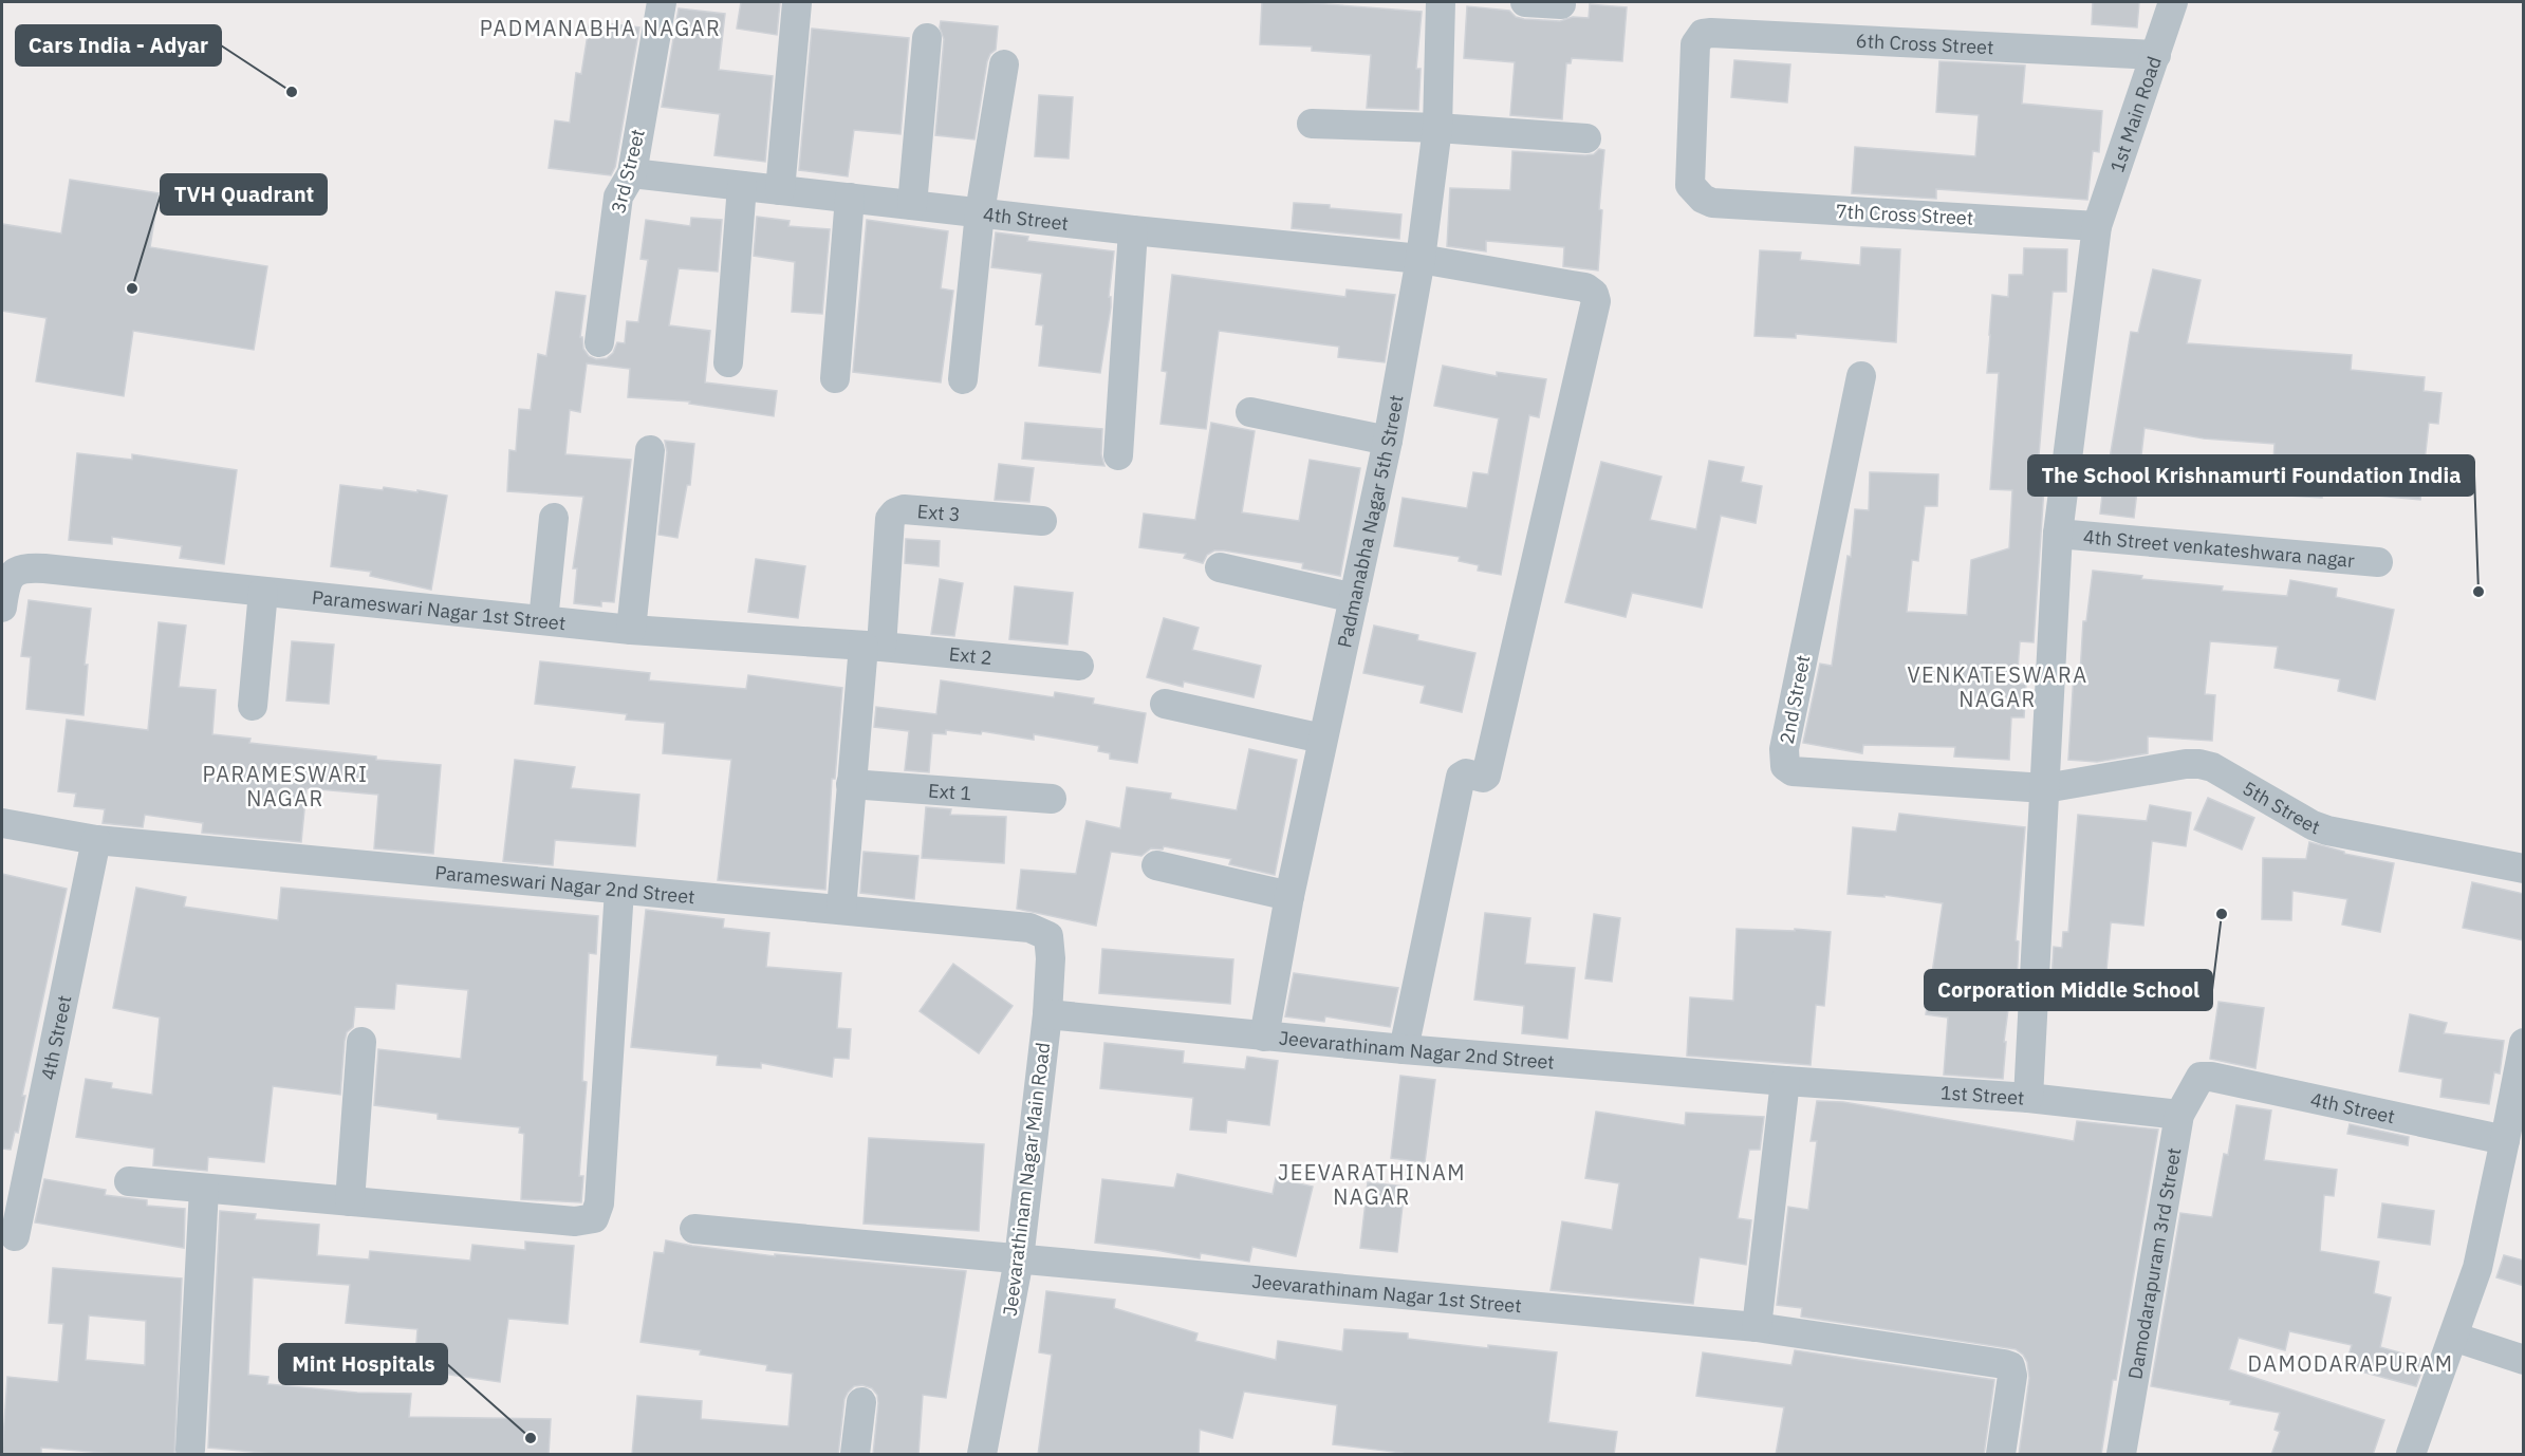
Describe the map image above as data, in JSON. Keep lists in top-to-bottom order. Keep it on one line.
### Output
{"streets":{"street":["6th Cross Street","1st Main Road","3rd Street","7th Cross Street","4th Street","Ext 3","Padmanabha Nagar 5th Street","4th Street venkateshwara nagar","Parameswari Nagar 1st Street","Ext 2","2nd Street","Ext 1","5th Street","Parameswari Nagar 2nd Street","Jeevarathinam Nagar 2nd Street","1st Street","Jeevarathinam Nagar Main Road","Damodarapuram 3rd Street","Jeevarathinam Nagar 1st Street"]},"crossings":[["6th Cross Street","1st Main Road"],["6th Cross Street","7th Cross Street"],["1st Main Road","7th Cross Street"],["1st Main Road","4th Street venkateshwara nagar"],["1st Main Road","2nd Street"],["1st Main Road","5th Street"],["1st Main Road","1st Street"],["3rd Street","4th Street"],["4th Street","Padmanabha Nagar 5th Street"],["4th Street","Parameswari Nagar 2nd Street"],["4th Street","Jeevarathinam Nagar 2nd Street"],["4th Street","Damodarapuram 3rd Street"],["Ext 3","Parameswari Nagar 1st Street"],["Ext 3","Ext 2"],["Padmanabha Nagar 5th Street","Jeevarathinam Nagar 2nd Street"],["Parameswari Nagar 1st Street","Ext 2"],["2nd Street","5th Street"],["Parameswari Nagar 2nd Street","Jeevarathinam Nagar 2nd Street"],["Parameswari Nagar 2nd Street","Jeevarathinam Nagar Main Road"],["Jeevarathinam Nagar 2nd Street","1st Street"],["Jeevarathinam Nagar 2nd Street","Jeevarathinam Nagar Main Road"],["1st Street","Damodarapuram 3rd Street"],["Jeevarathinam Nagar Main Road","Jeevarathinam Nagar 1st Street"]],"districts":["PADMANABHA NAGAR","VENKATESWARA NAGAR","PARAMESWARI NAGAR","JEEVARATHINAM NAGAR","DAMODARAPURAM"],"places":["Cars India - Adyar","TVH Quadrant","The School Krishnamurti Foundation India","Corporation Middle School","Mint Hospitals"]}
